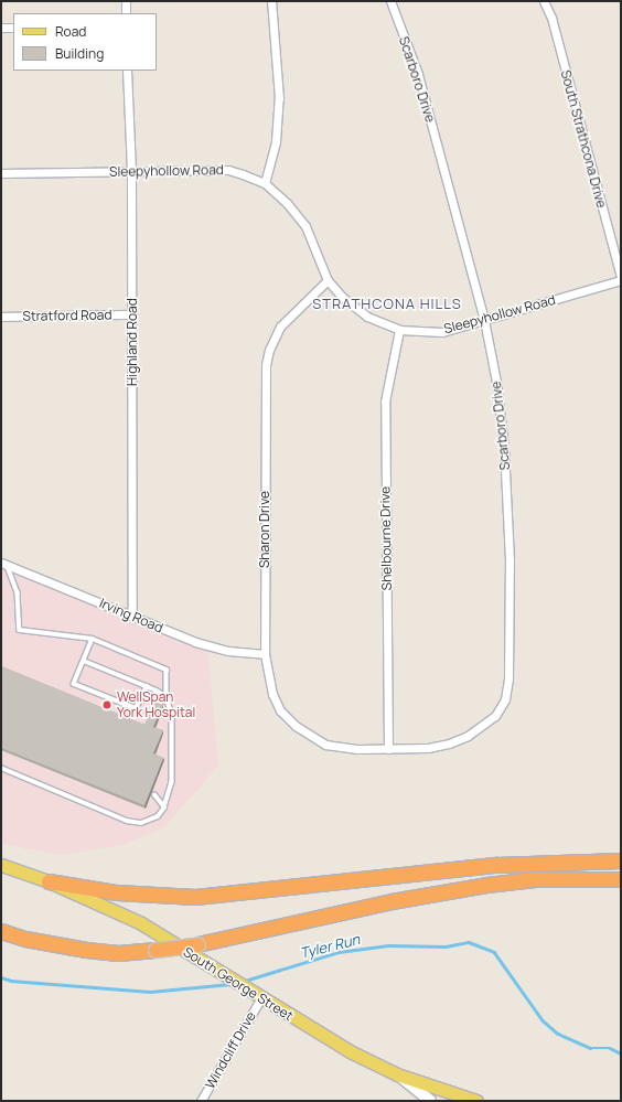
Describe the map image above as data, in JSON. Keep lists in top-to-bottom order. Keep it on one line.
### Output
{"streets":{"main road":["South George Street"],"street":["Scarboro Drive","South Strathcona Drive","Sleepyhollow Road","Stratford Road","Highland Road","Sharon Drive","Shelbourne Drive","Irving Road","Windcliff Drive"]},"crossings":[["Scarboro Drive","Sleepyhollow Road"],["Scarboro Drive","Sharon Drive"],["Scarboro Drive","Shelbourne Drive"],["South Strathcona Drive","Sleepyhollow Road"],["Sleepyhollow Road","Highland Road"],["Sleepyhollow Road","Sharon Drive"],["Sleepyhollow Road","Shelbourne Drive"],["Stratford Road","Highland Road"],["Highland Road","Irving Road"],["Sharon Drive","Irving Road"],["South George Street","Windcliff Drive"]],"districts":["STRATHCONA HILLS"],"water":["Tyler Run"],"places":["WellSpan York Hospital"],"legend":["Road","Building"]}
